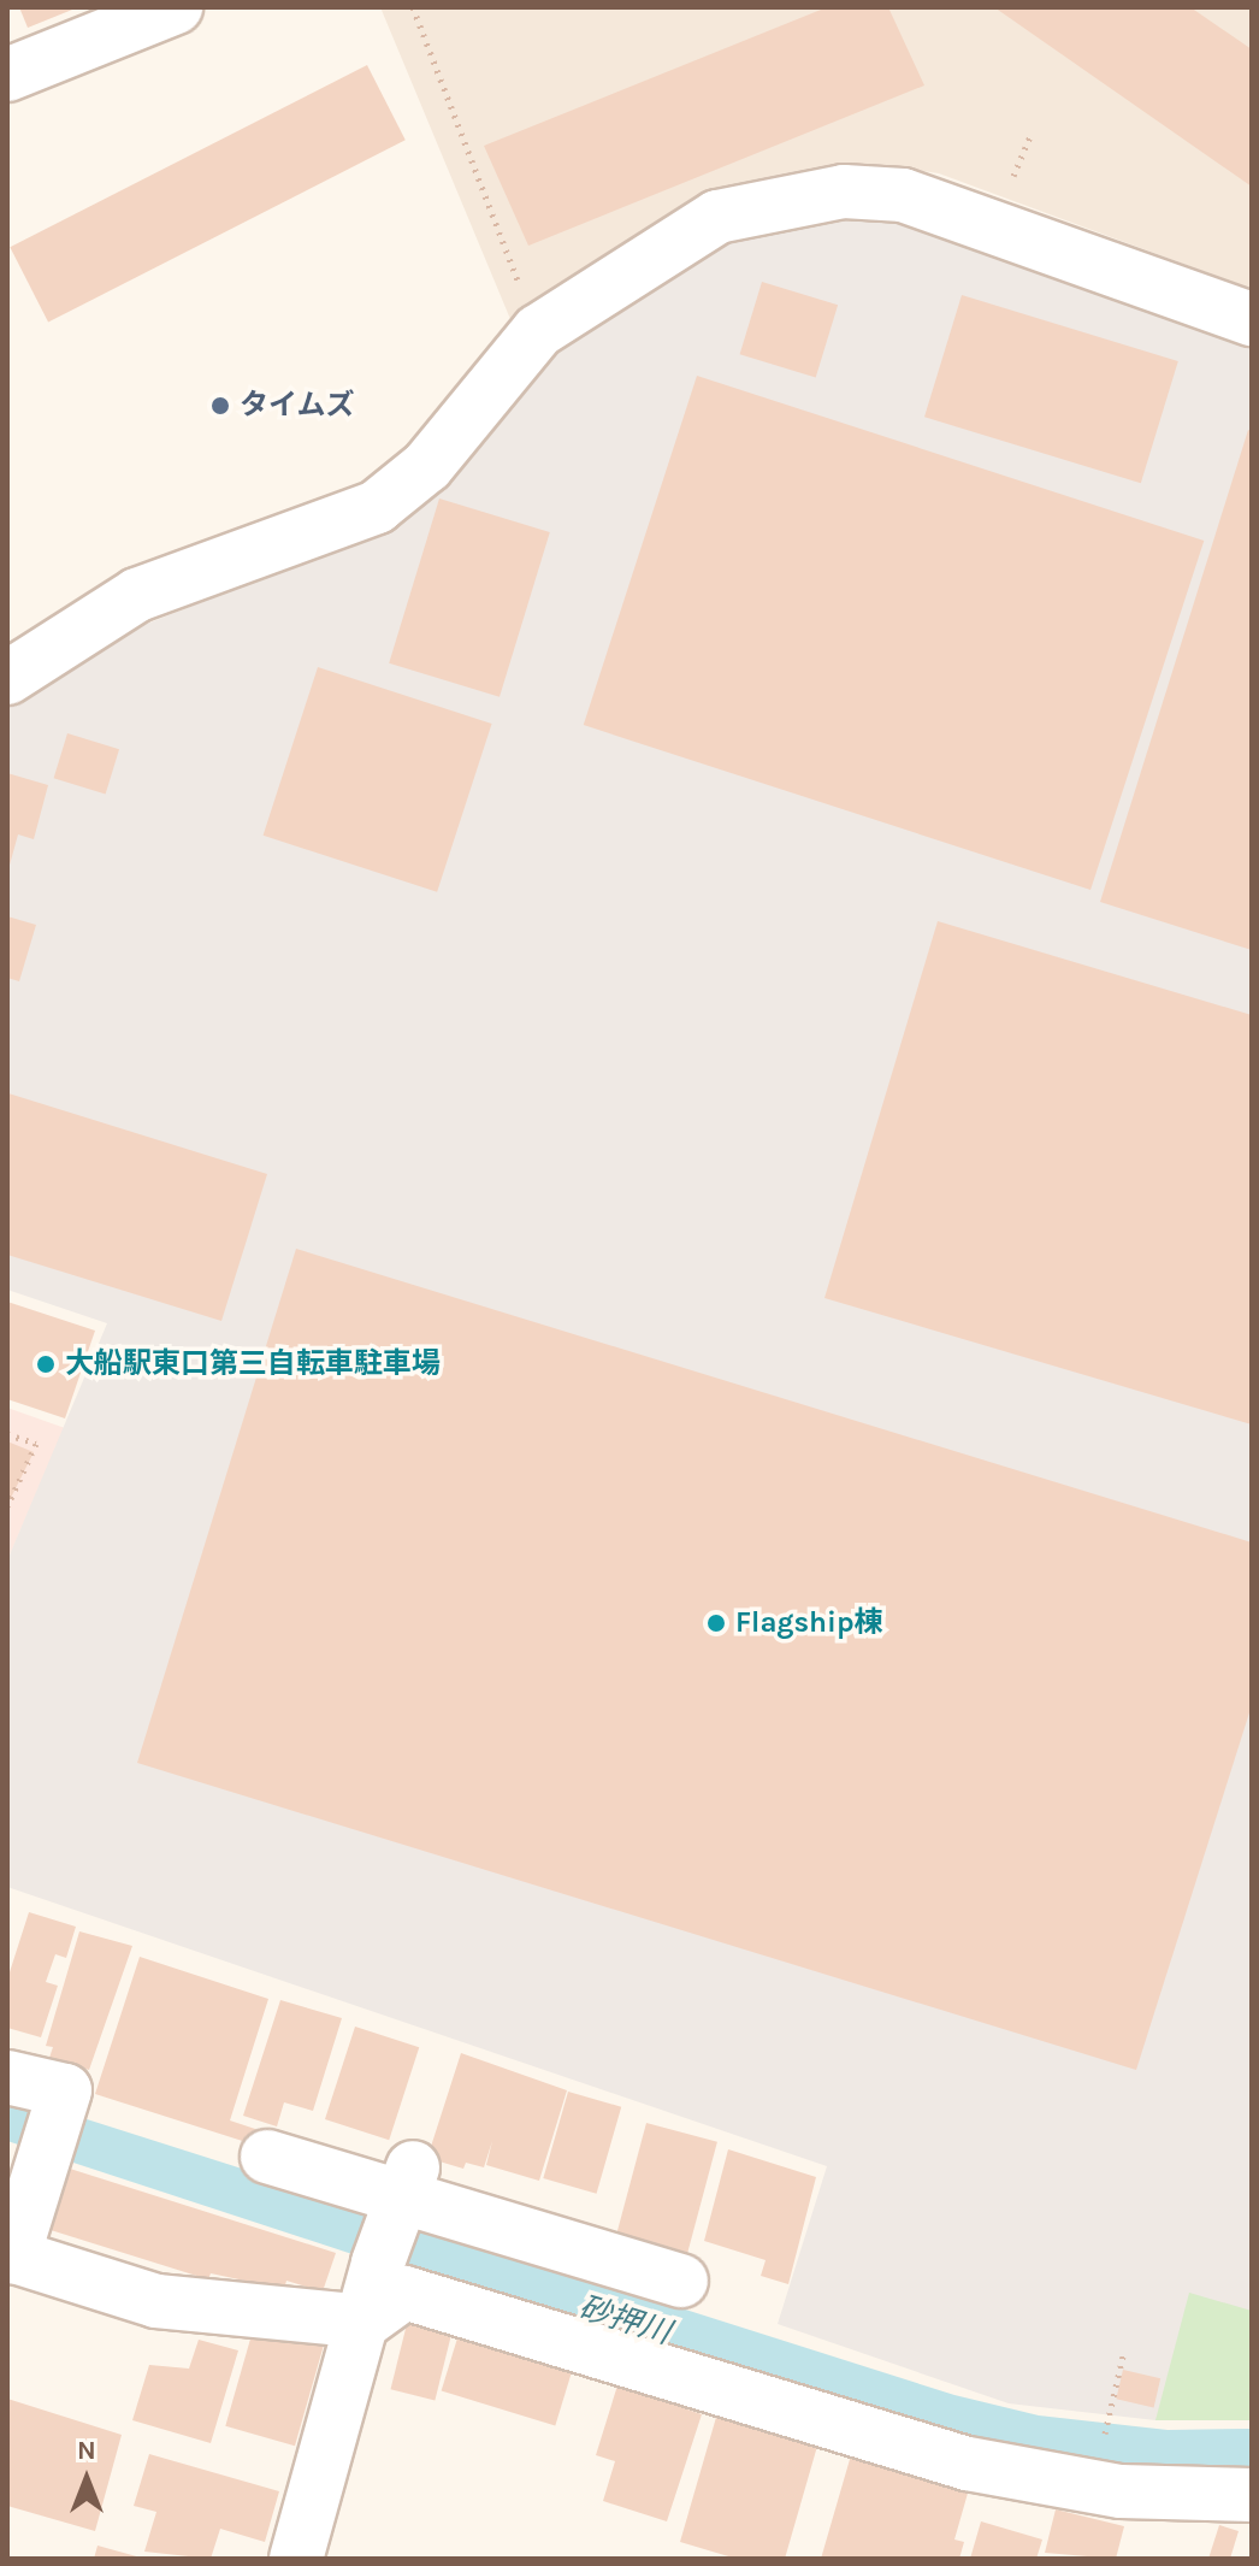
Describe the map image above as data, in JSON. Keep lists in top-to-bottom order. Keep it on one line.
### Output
{"water":["砂押川"],"places":["タイムズ","大船駅東口第三自転車駐車場","Flagship棟"],"north":"top"}
